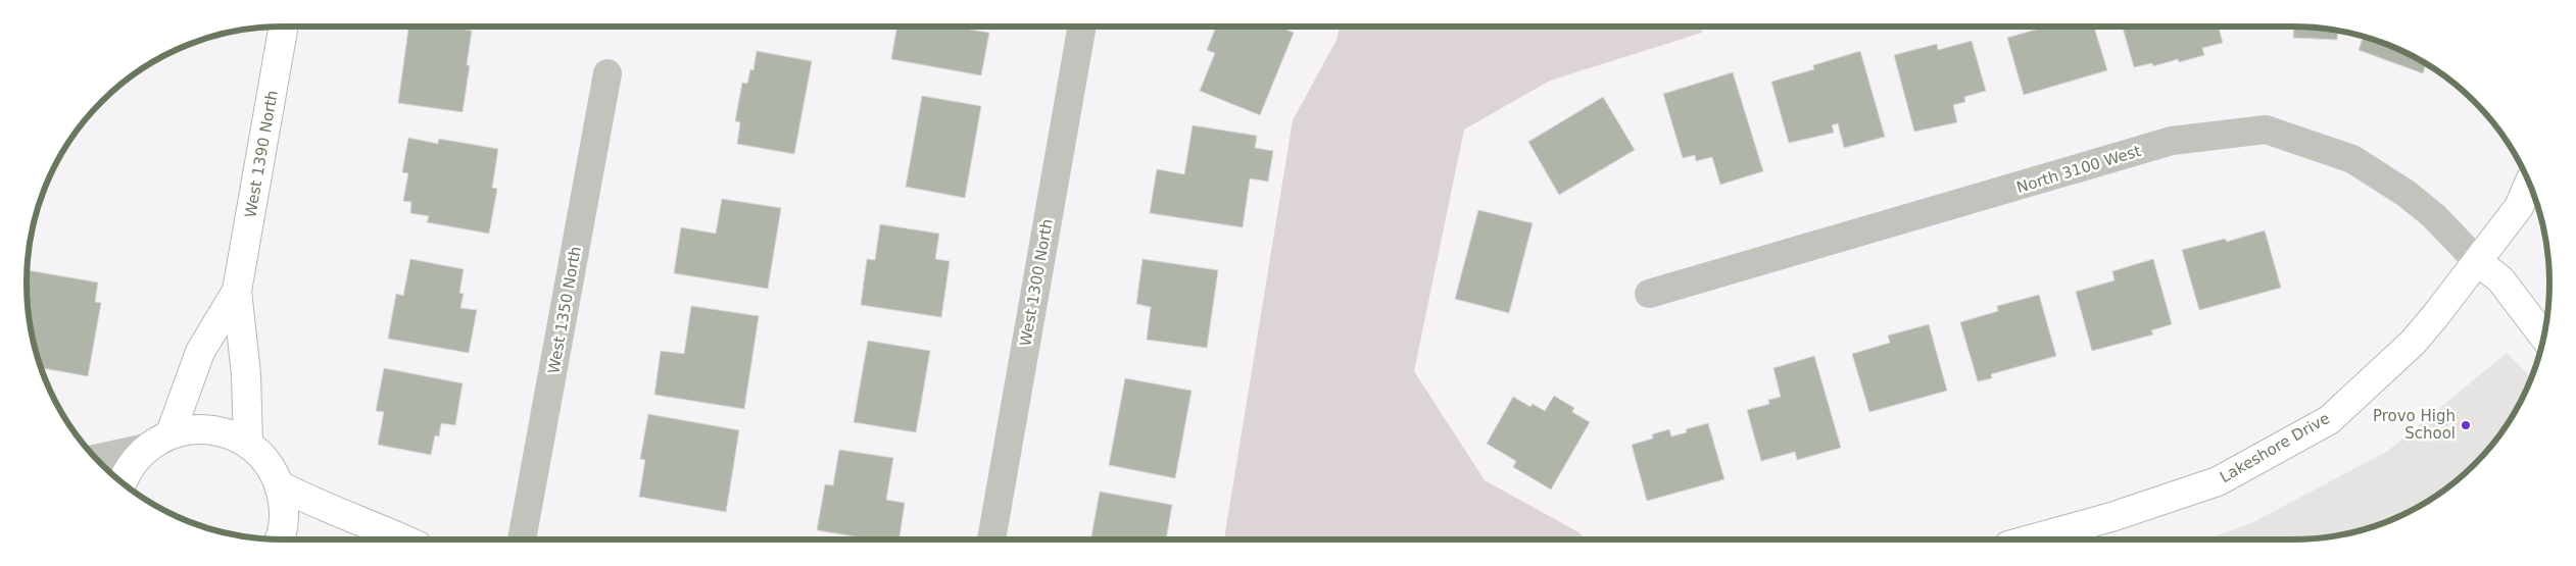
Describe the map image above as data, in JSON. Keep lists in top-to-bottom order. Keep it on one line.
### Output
{"streets":{"street":["West 1390 North","North 3100 West","West 1300 North","West 1350 North","Lakeshore Drive"]},"crossings":[["North 3100 West","Lakeshore Drive"]],"places":["Provo High School"]}
